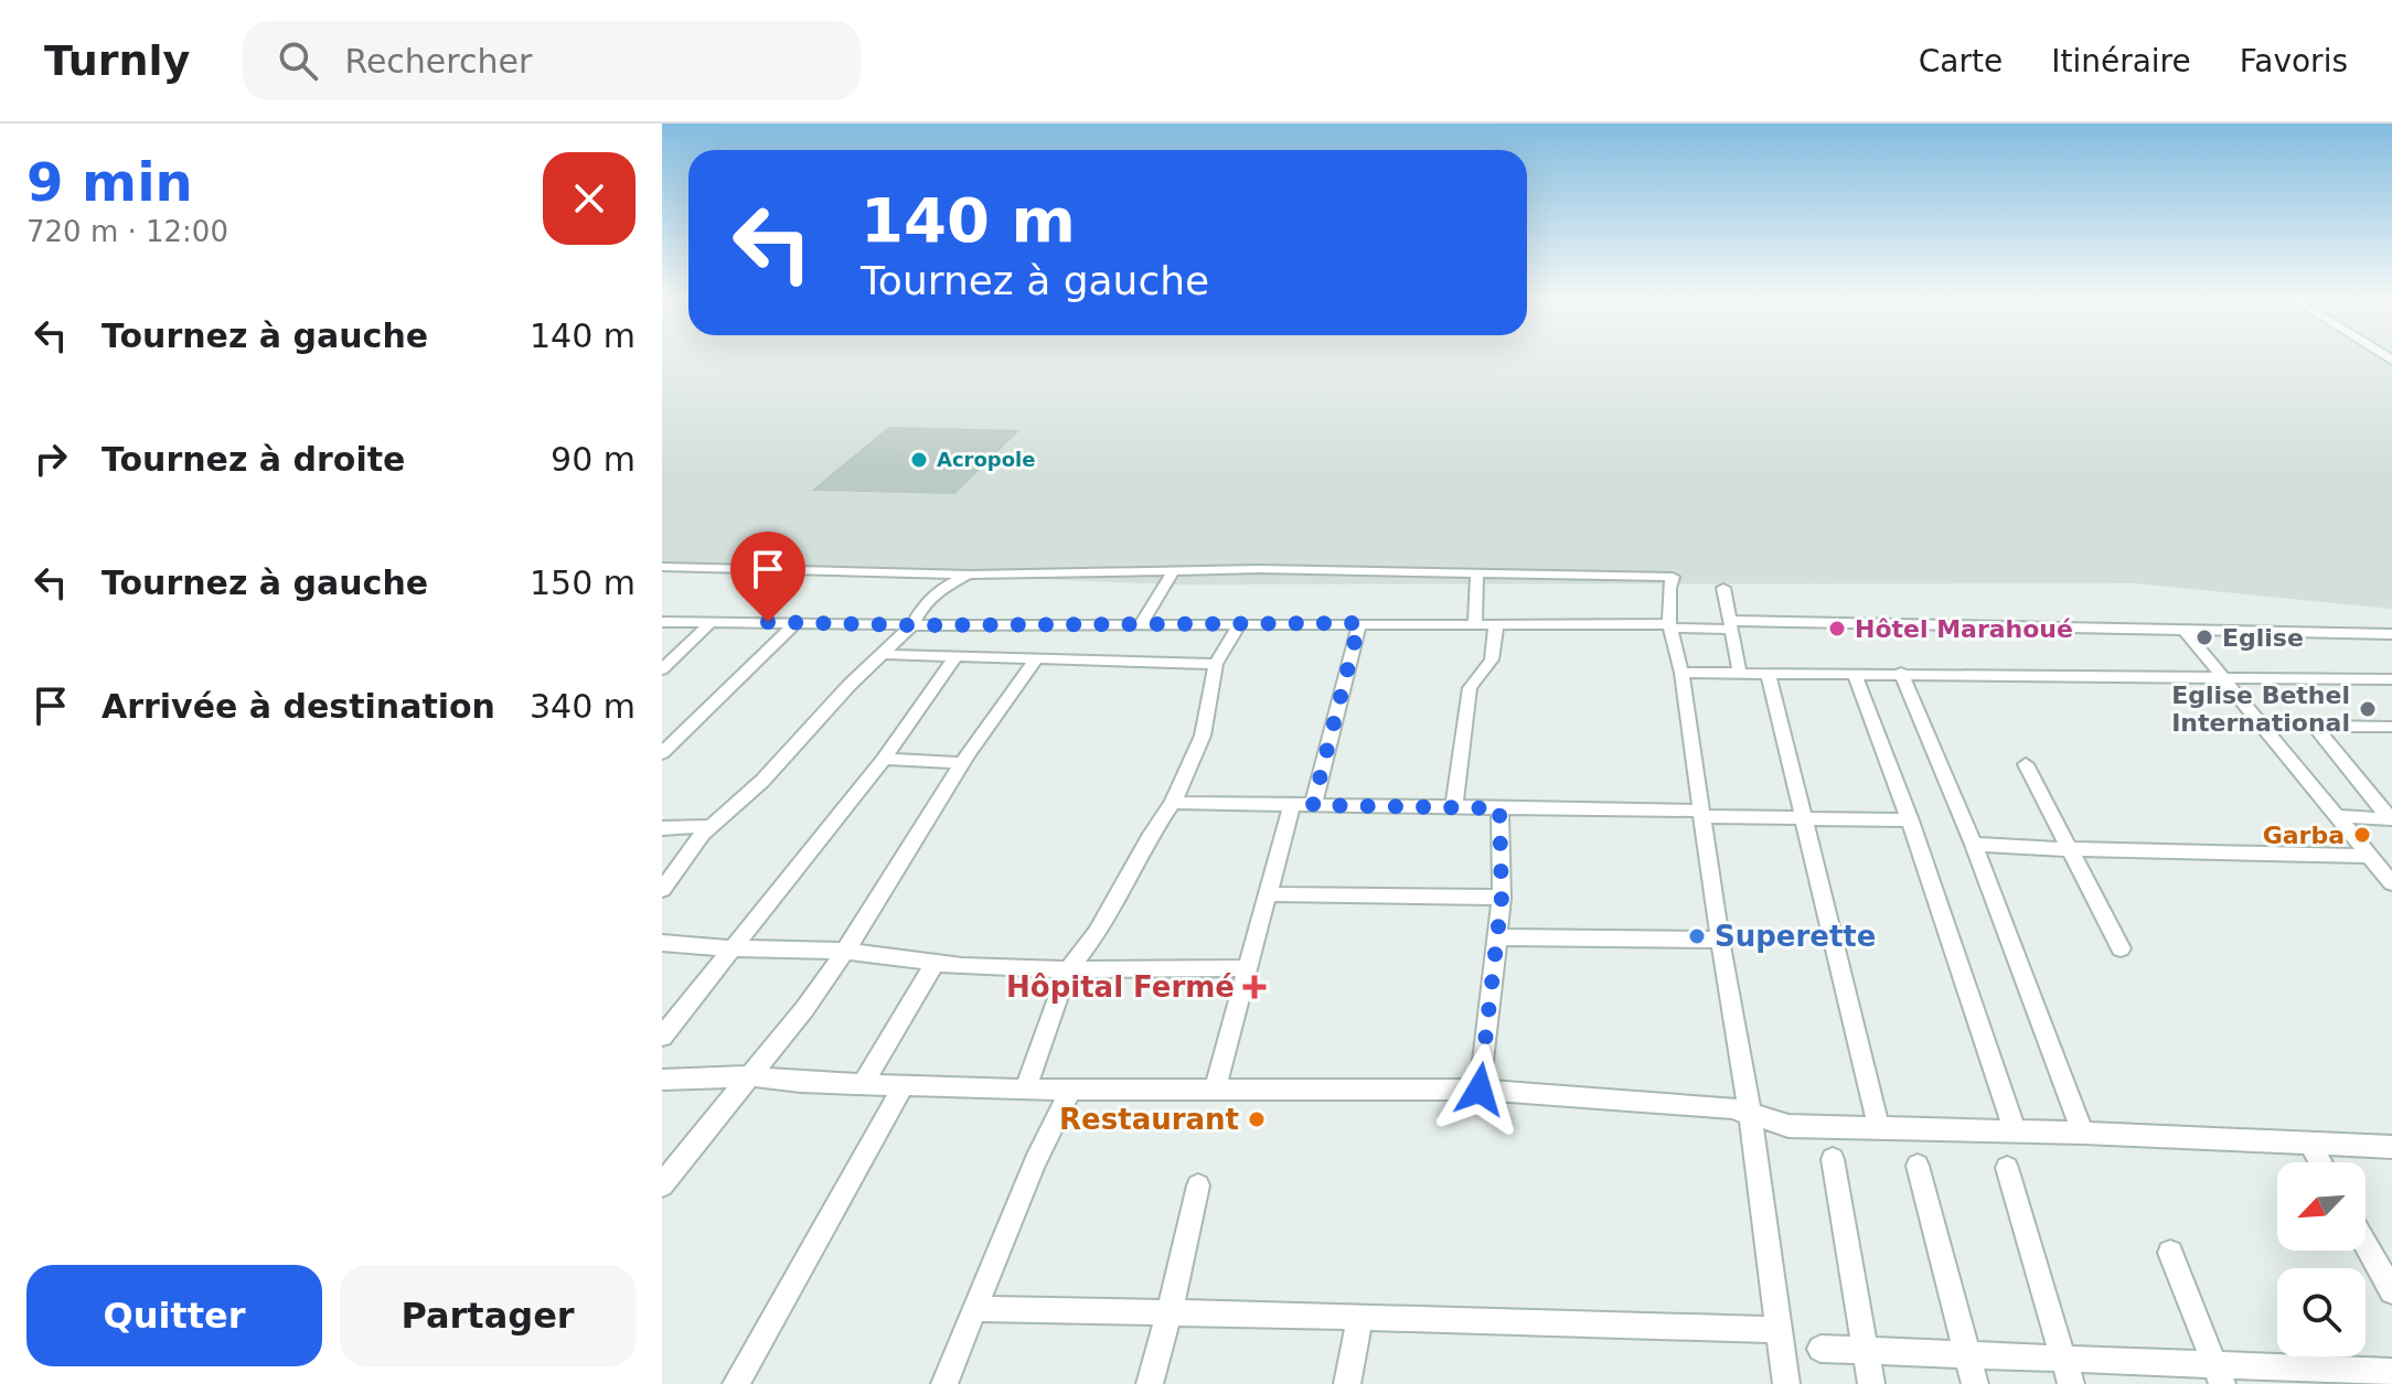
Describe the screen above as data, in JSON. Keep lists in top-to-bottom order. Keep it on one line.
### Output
{"places":{"other":["Acropole","Hôtel Marahoué","Eglise","Eglise Bethel International","Garba","Superette","Restaurant"],"health":["Hôpital Fermé"]},"north":"bottom left","page":{"header":"Turnly","search":"Rechercher","nav":["Carte","Itinéraire","Favoris"],"heading":["9 min","720 m · 12:00"],"turn":["140 m","Tournez à gauche"],"list":[{"name":"Tournez à gauche","value":"140 m"},{"name":"Tournez à droite","value":"90 m"},{"name":"Tournez à gauche","value":"150 m"},{"name":"Arrivée à destination","value":"340 m"}],"buttons":["Quitter","Partager"]}}
